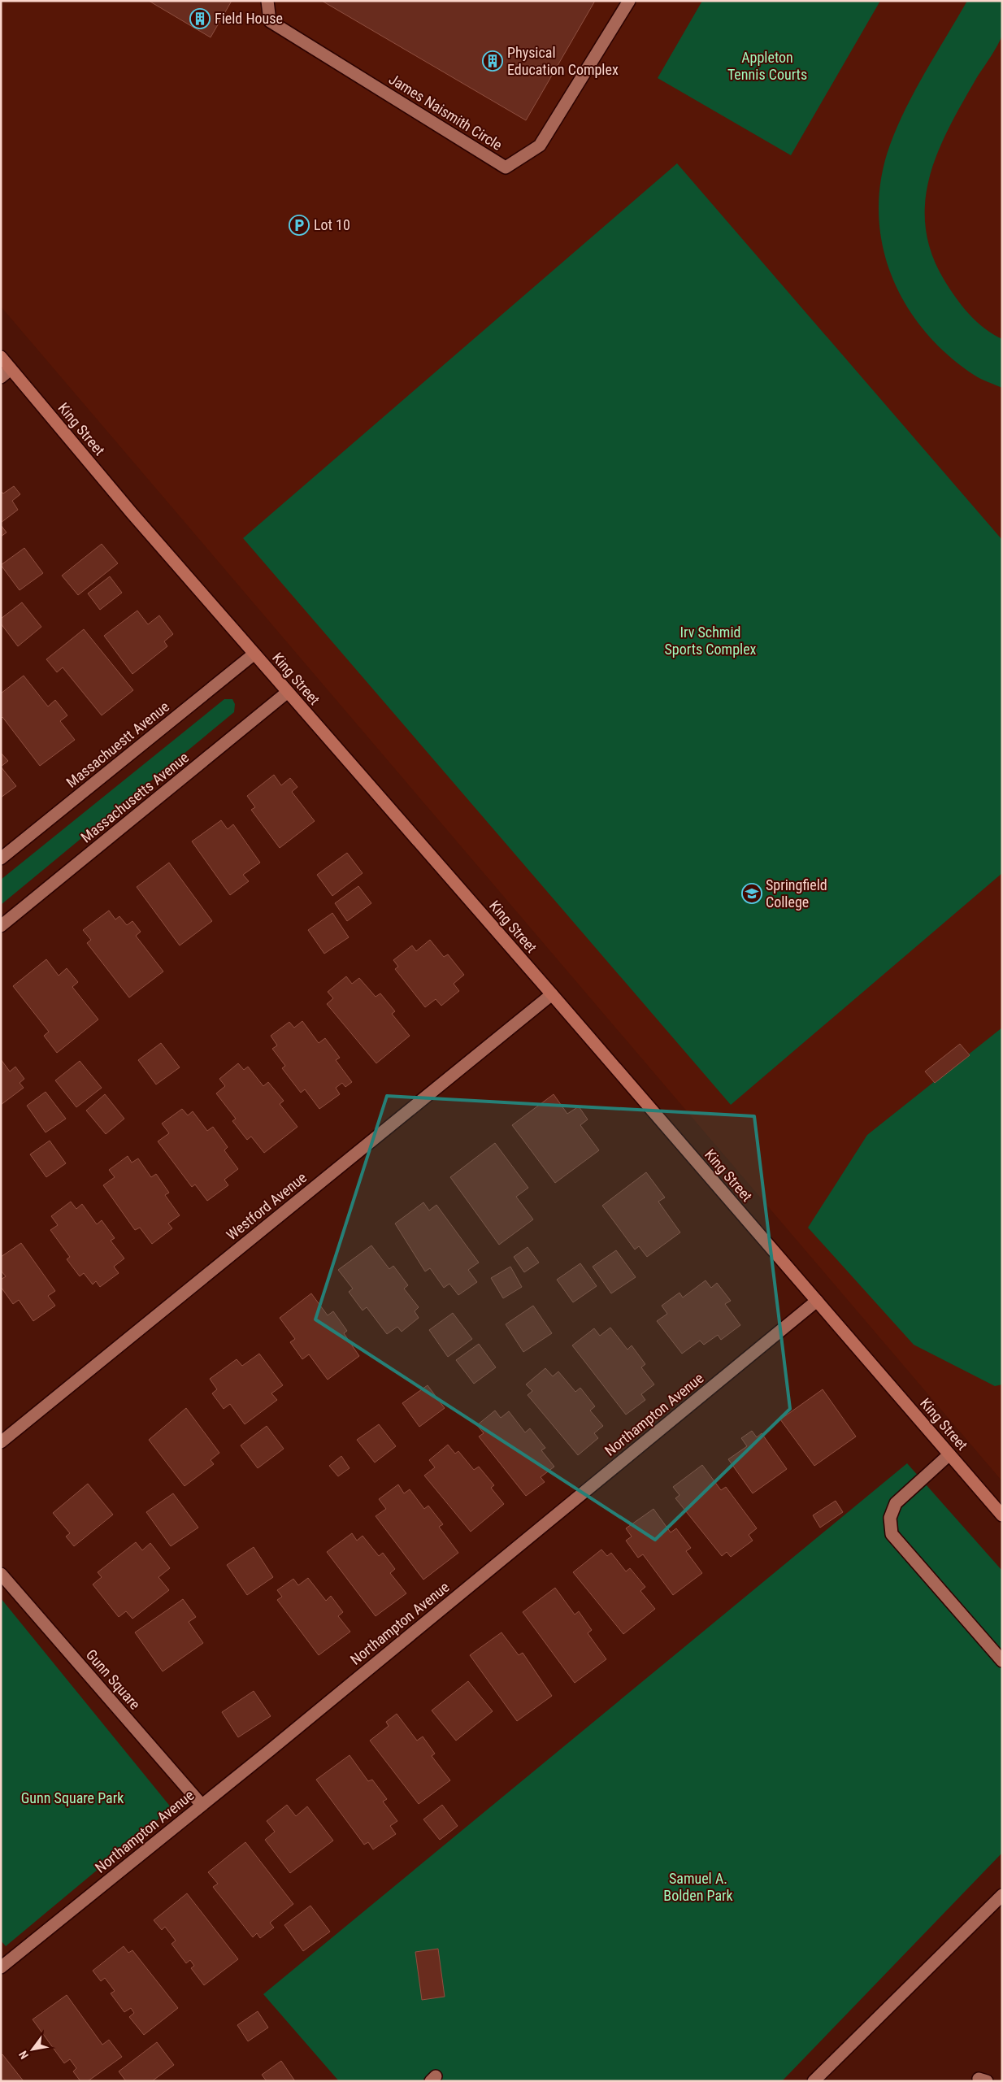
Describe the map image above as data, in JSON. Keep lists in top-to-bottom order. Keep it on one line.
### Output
{"streets":{"street":["James Naismith Circle","King Street","Massachuestt Avenue","Massachusetts Avenue","Westford Avenue","Northampton Avenue","Gunn Square"]},"crossings":[["King Street","Massachuestt Avenue"],["King Street","Massachusetts Avenue"],["King Street","Westford Avenue"],["King Street","Northampton Avenue"],["Northampton Avenue","Gunn Square"]],"parks":["Appleton Tennis Courts","Irv Schmid Sports Complex","Gunn Square Park","Samuel A. Bolden Park"],"places":{"building":["Field House","Physical Education Complex"],"parking":["Lot 10"],"school or university":["Springfield College"]},"north":"bottom left"}
